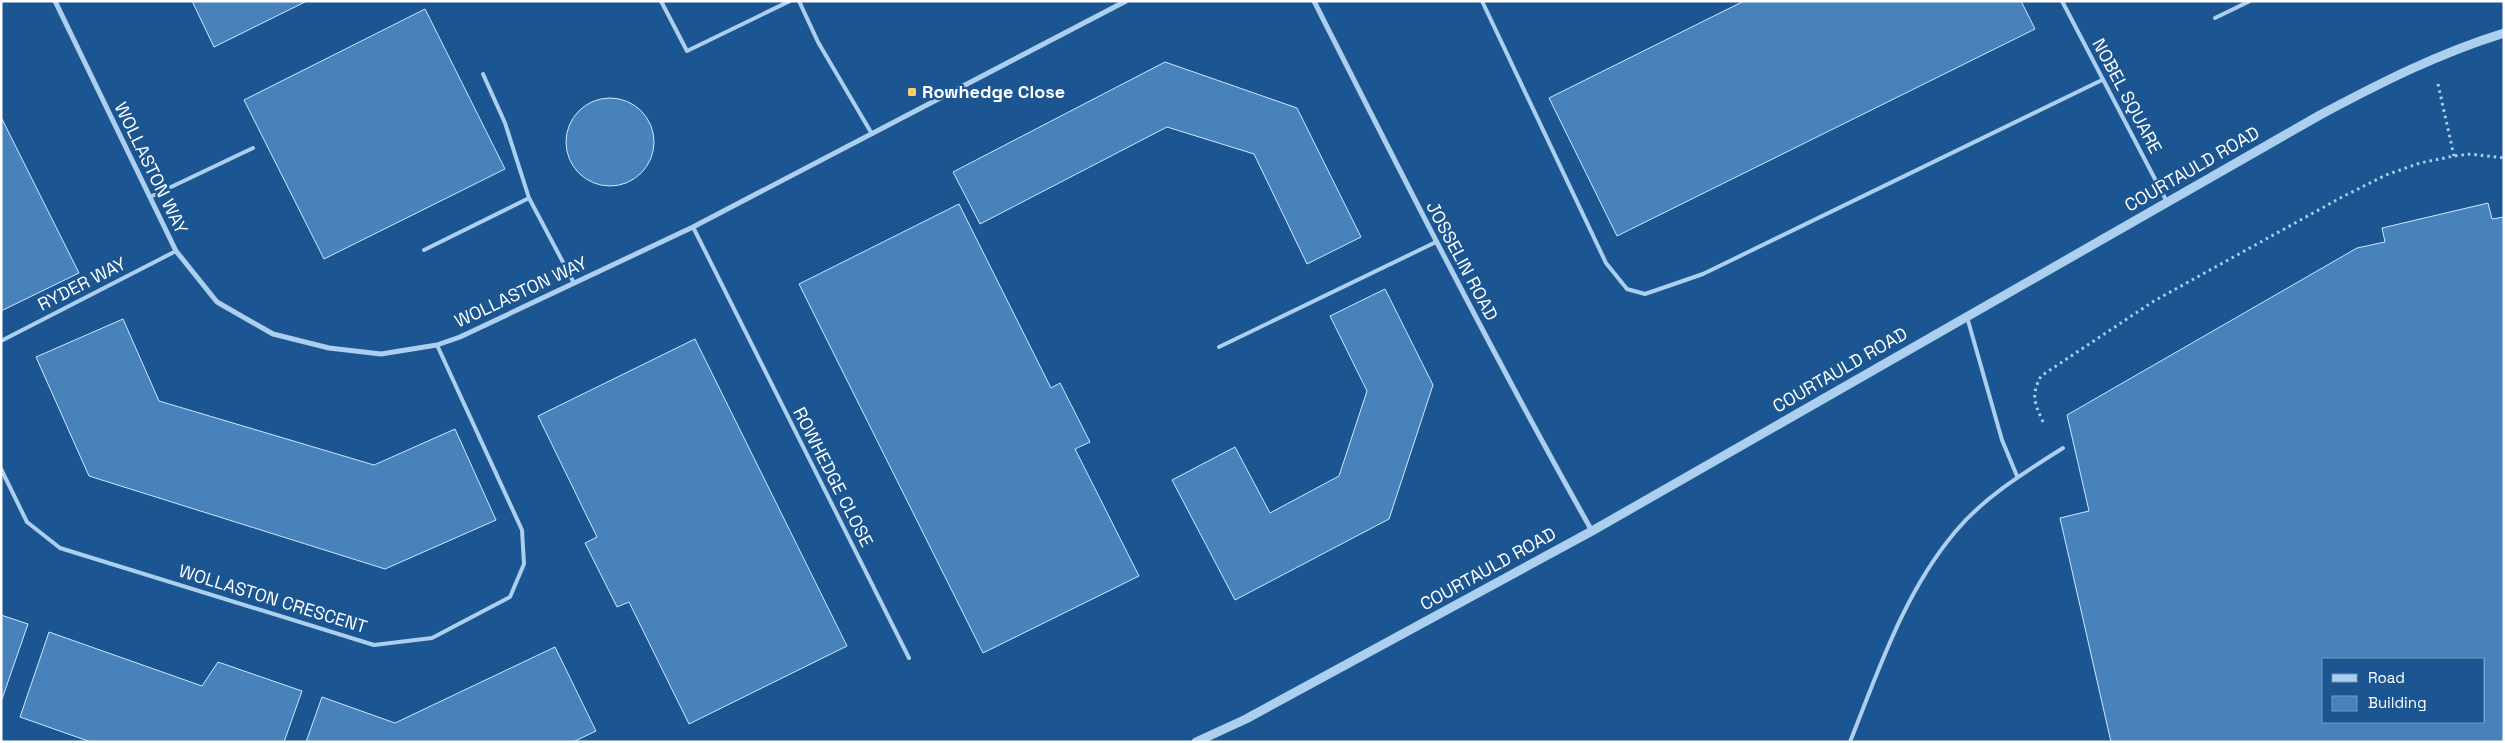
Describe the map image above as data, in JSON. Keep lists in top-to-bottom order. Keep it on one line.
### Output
{"streets":{"street":["WOLLASTON WAY","COURTAULD ROAD","JOSSELIN ROAD"],"lane":["NOBEL SQUARE","RYDER WAY","ROWHEDGE CLOSE","WOLLASTON CRESCENT"]},"crossings":[["NOBEL SQUARE","COURTAULD ROAD"],["WOLLASTON WAY","RYDER WAY"],["WOLLASTON WAY","ROWHEDGE CLOSE"],["WOLLASTON WAY","WOLLASTON CRESCENT"],["COURTAULD ROAD","JOSSELIN ROAD"]],"places":{"transit":["Rowhedge Close"]},"legend":["Road","Building"]}
